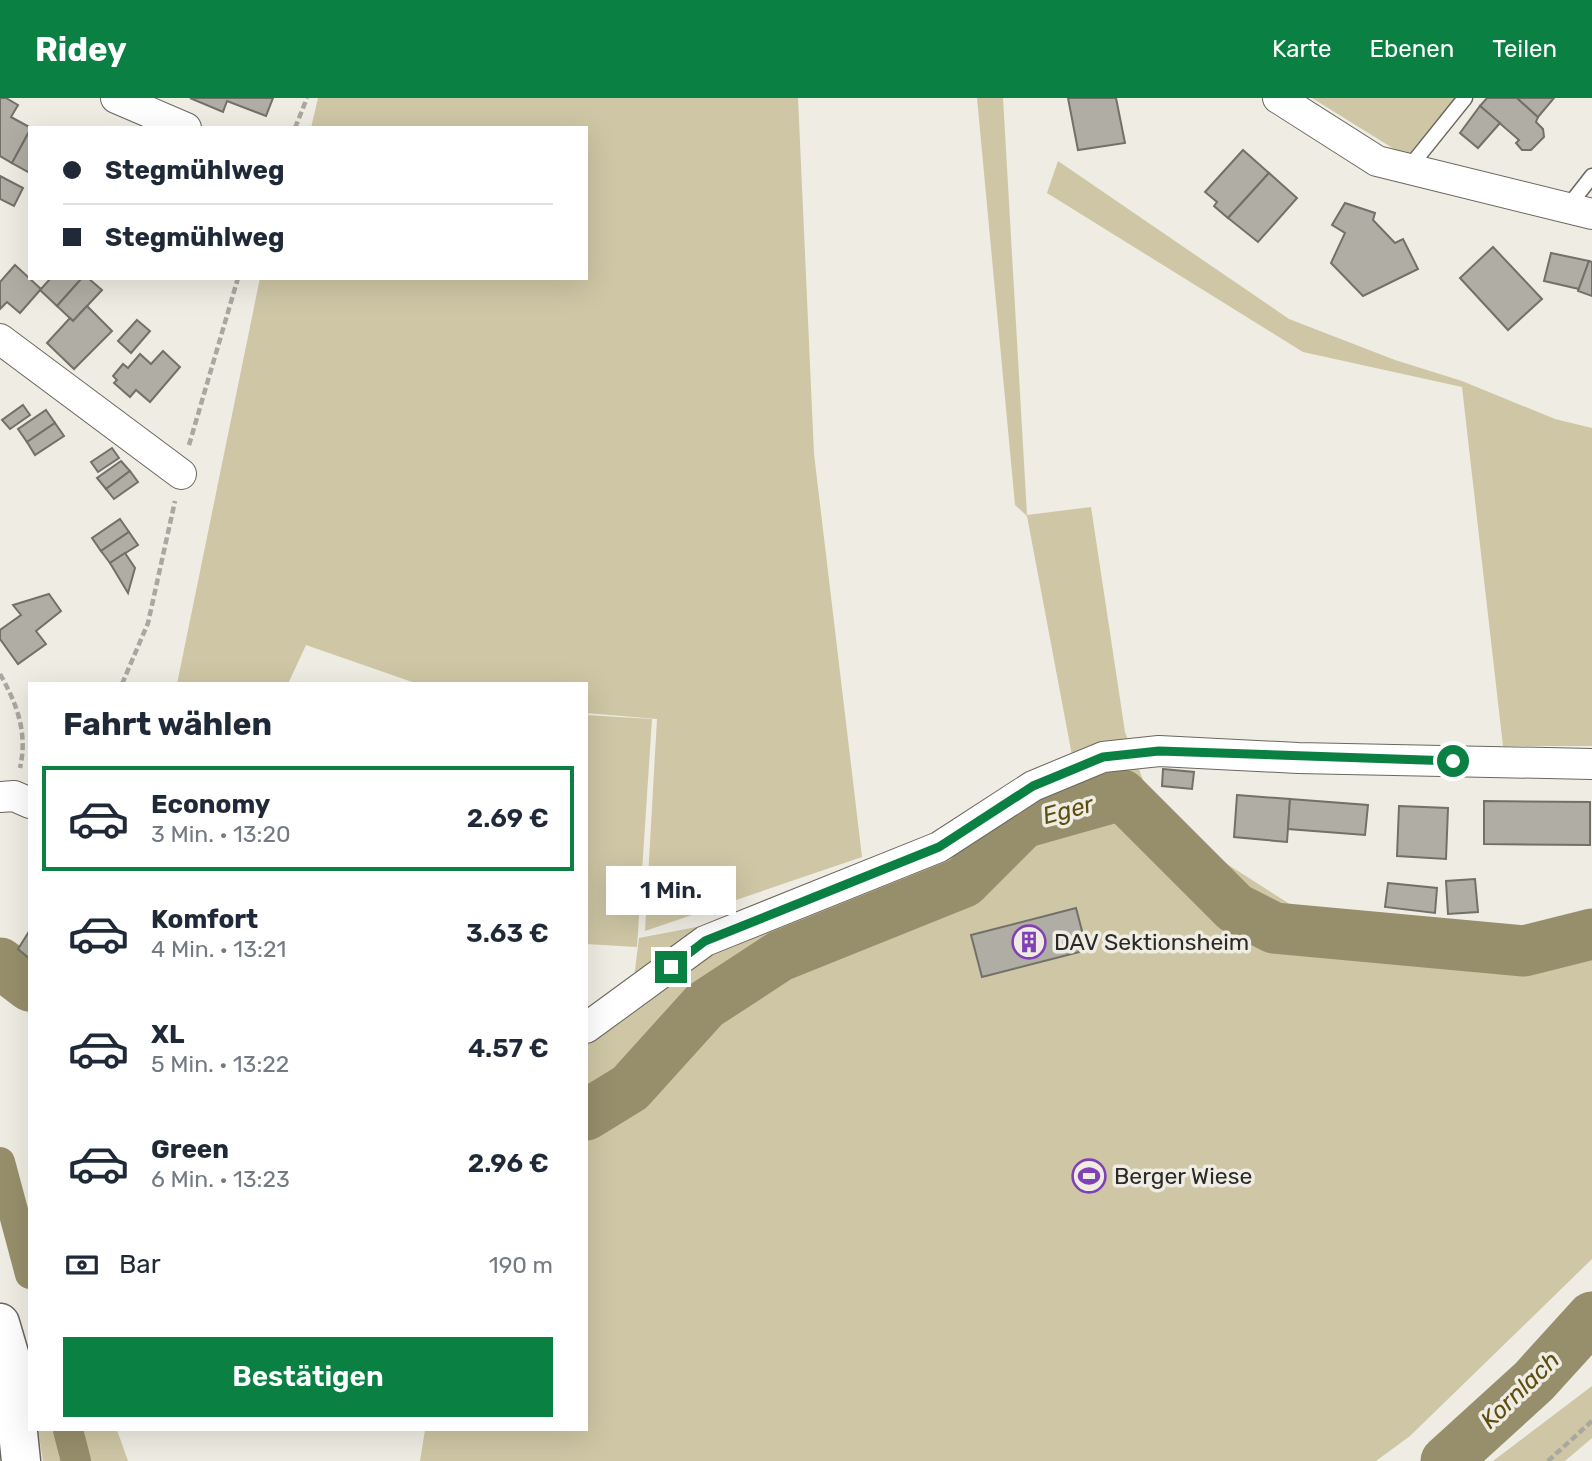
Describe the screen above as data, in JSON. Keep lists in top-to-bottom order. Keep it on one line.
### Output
{"water":["Eger","Kornlach"],"places":{"building":["DAV Sektionsheim"],"sports":["Berger Wiese"]},"page":{"header":"Ridey","nav":["Karte","Ebenen","Teilen"],"banner":["Stegmühlweg","Stegmühlweg"],"heading":"Fahrt wählen","list":[{"name":"Economy","note":"3 Min. · 13:20","value":"2.69 €"},{"name":"Komfort","note":"4 Min. · 13:21","value":"3.63 €"},{"name":"XL","note":"5 Min. · 13:22","value":"4.57 €"},{"name":"Green","note":"6 Min. · 13:23","value":"2.96 €"}],"bubble":"1 Min.","pay":["Bar","190 m"],"buttons":"Bestätigen"}}
